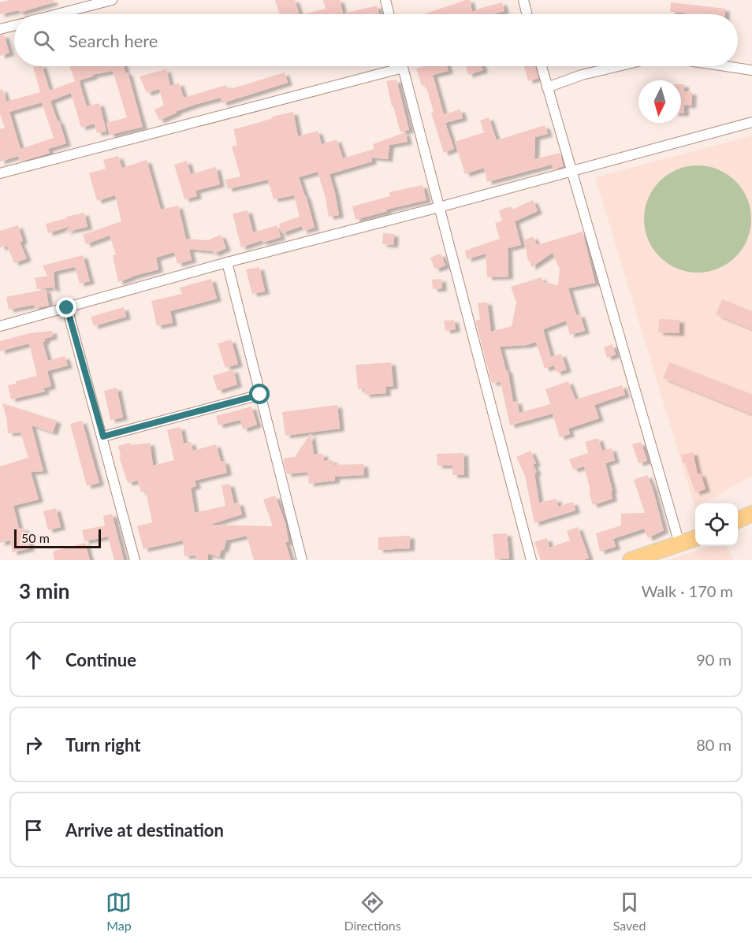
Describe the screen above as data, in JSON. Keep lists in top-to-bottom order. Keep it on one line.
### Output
{"scale_bar":"50 m","north":"bottom","page":{"search":"Search here","scale":"50 m","heading":["3 min","Walk · 170 m"],"list":[["Continue","90 m"],["Turn right","80 m"],"Arrive at destination"],"nav":["Map","Directions","Saved"]}}
